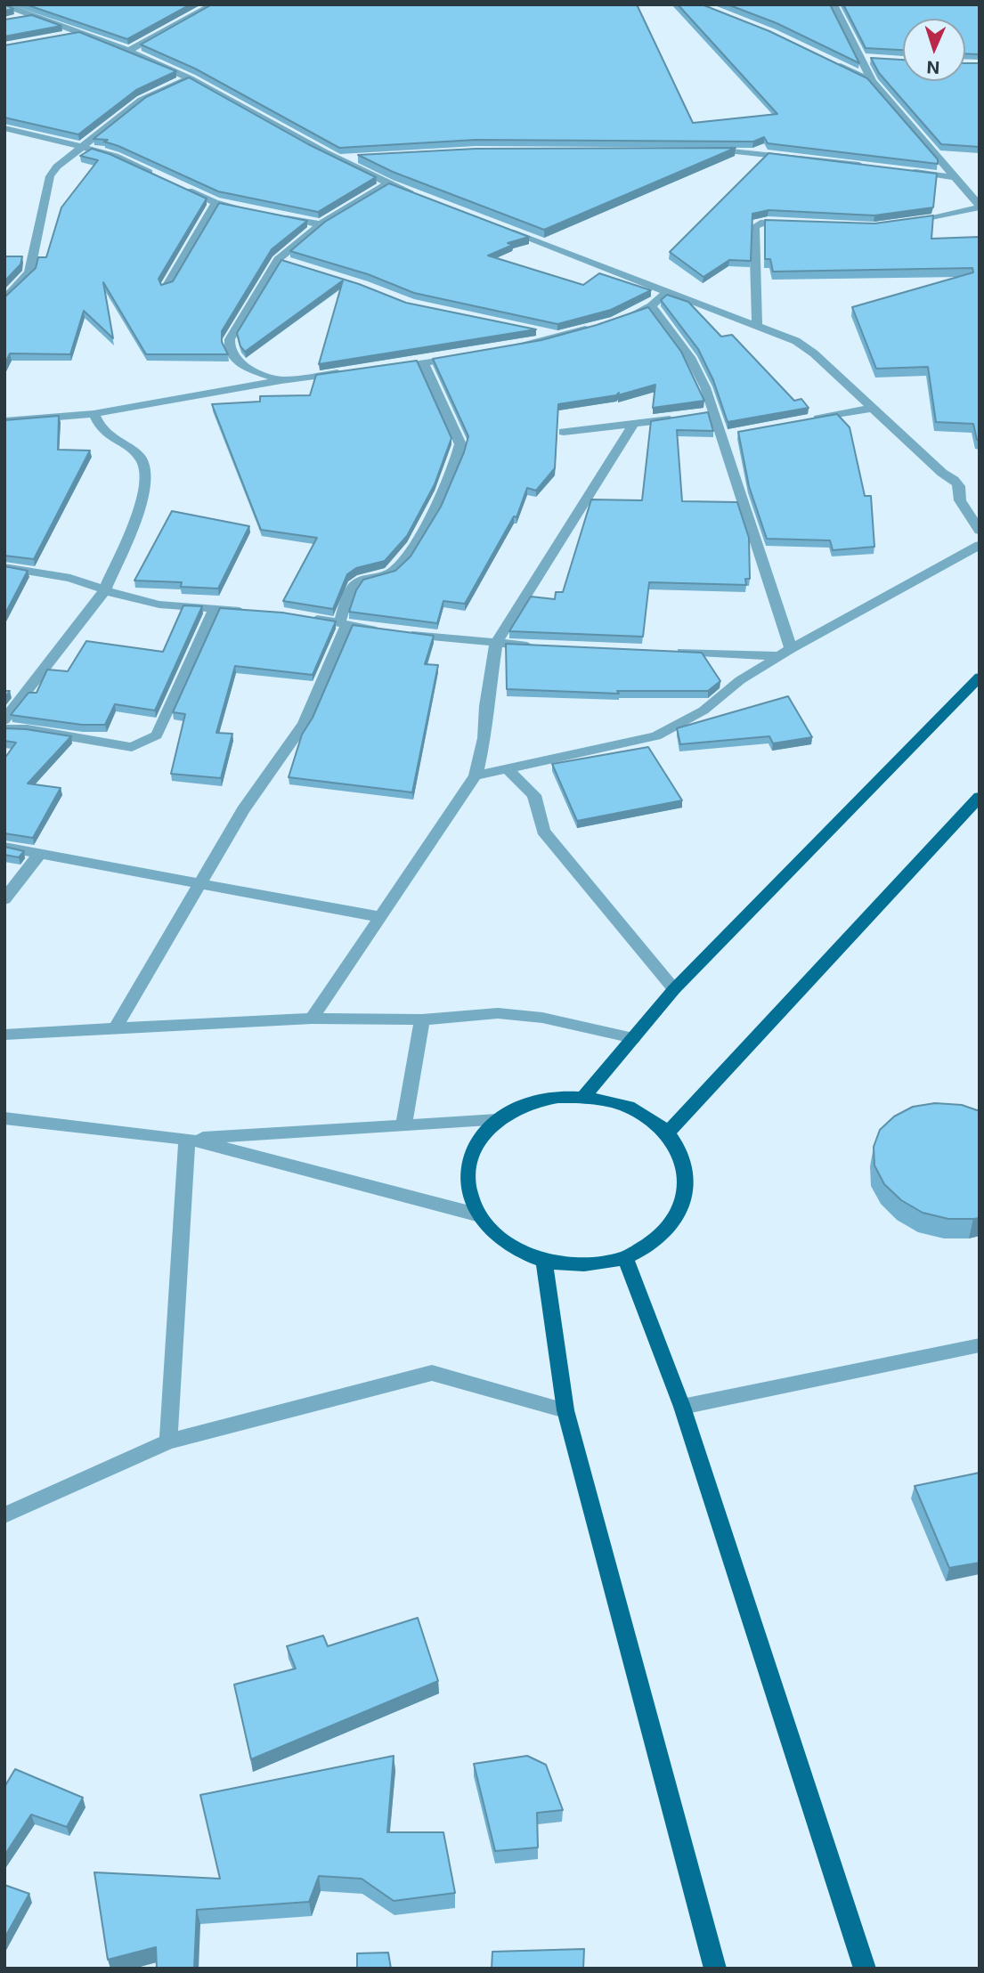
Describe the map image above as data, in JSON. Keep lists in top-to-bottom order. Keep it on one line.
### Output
{"north":"bottom"}
